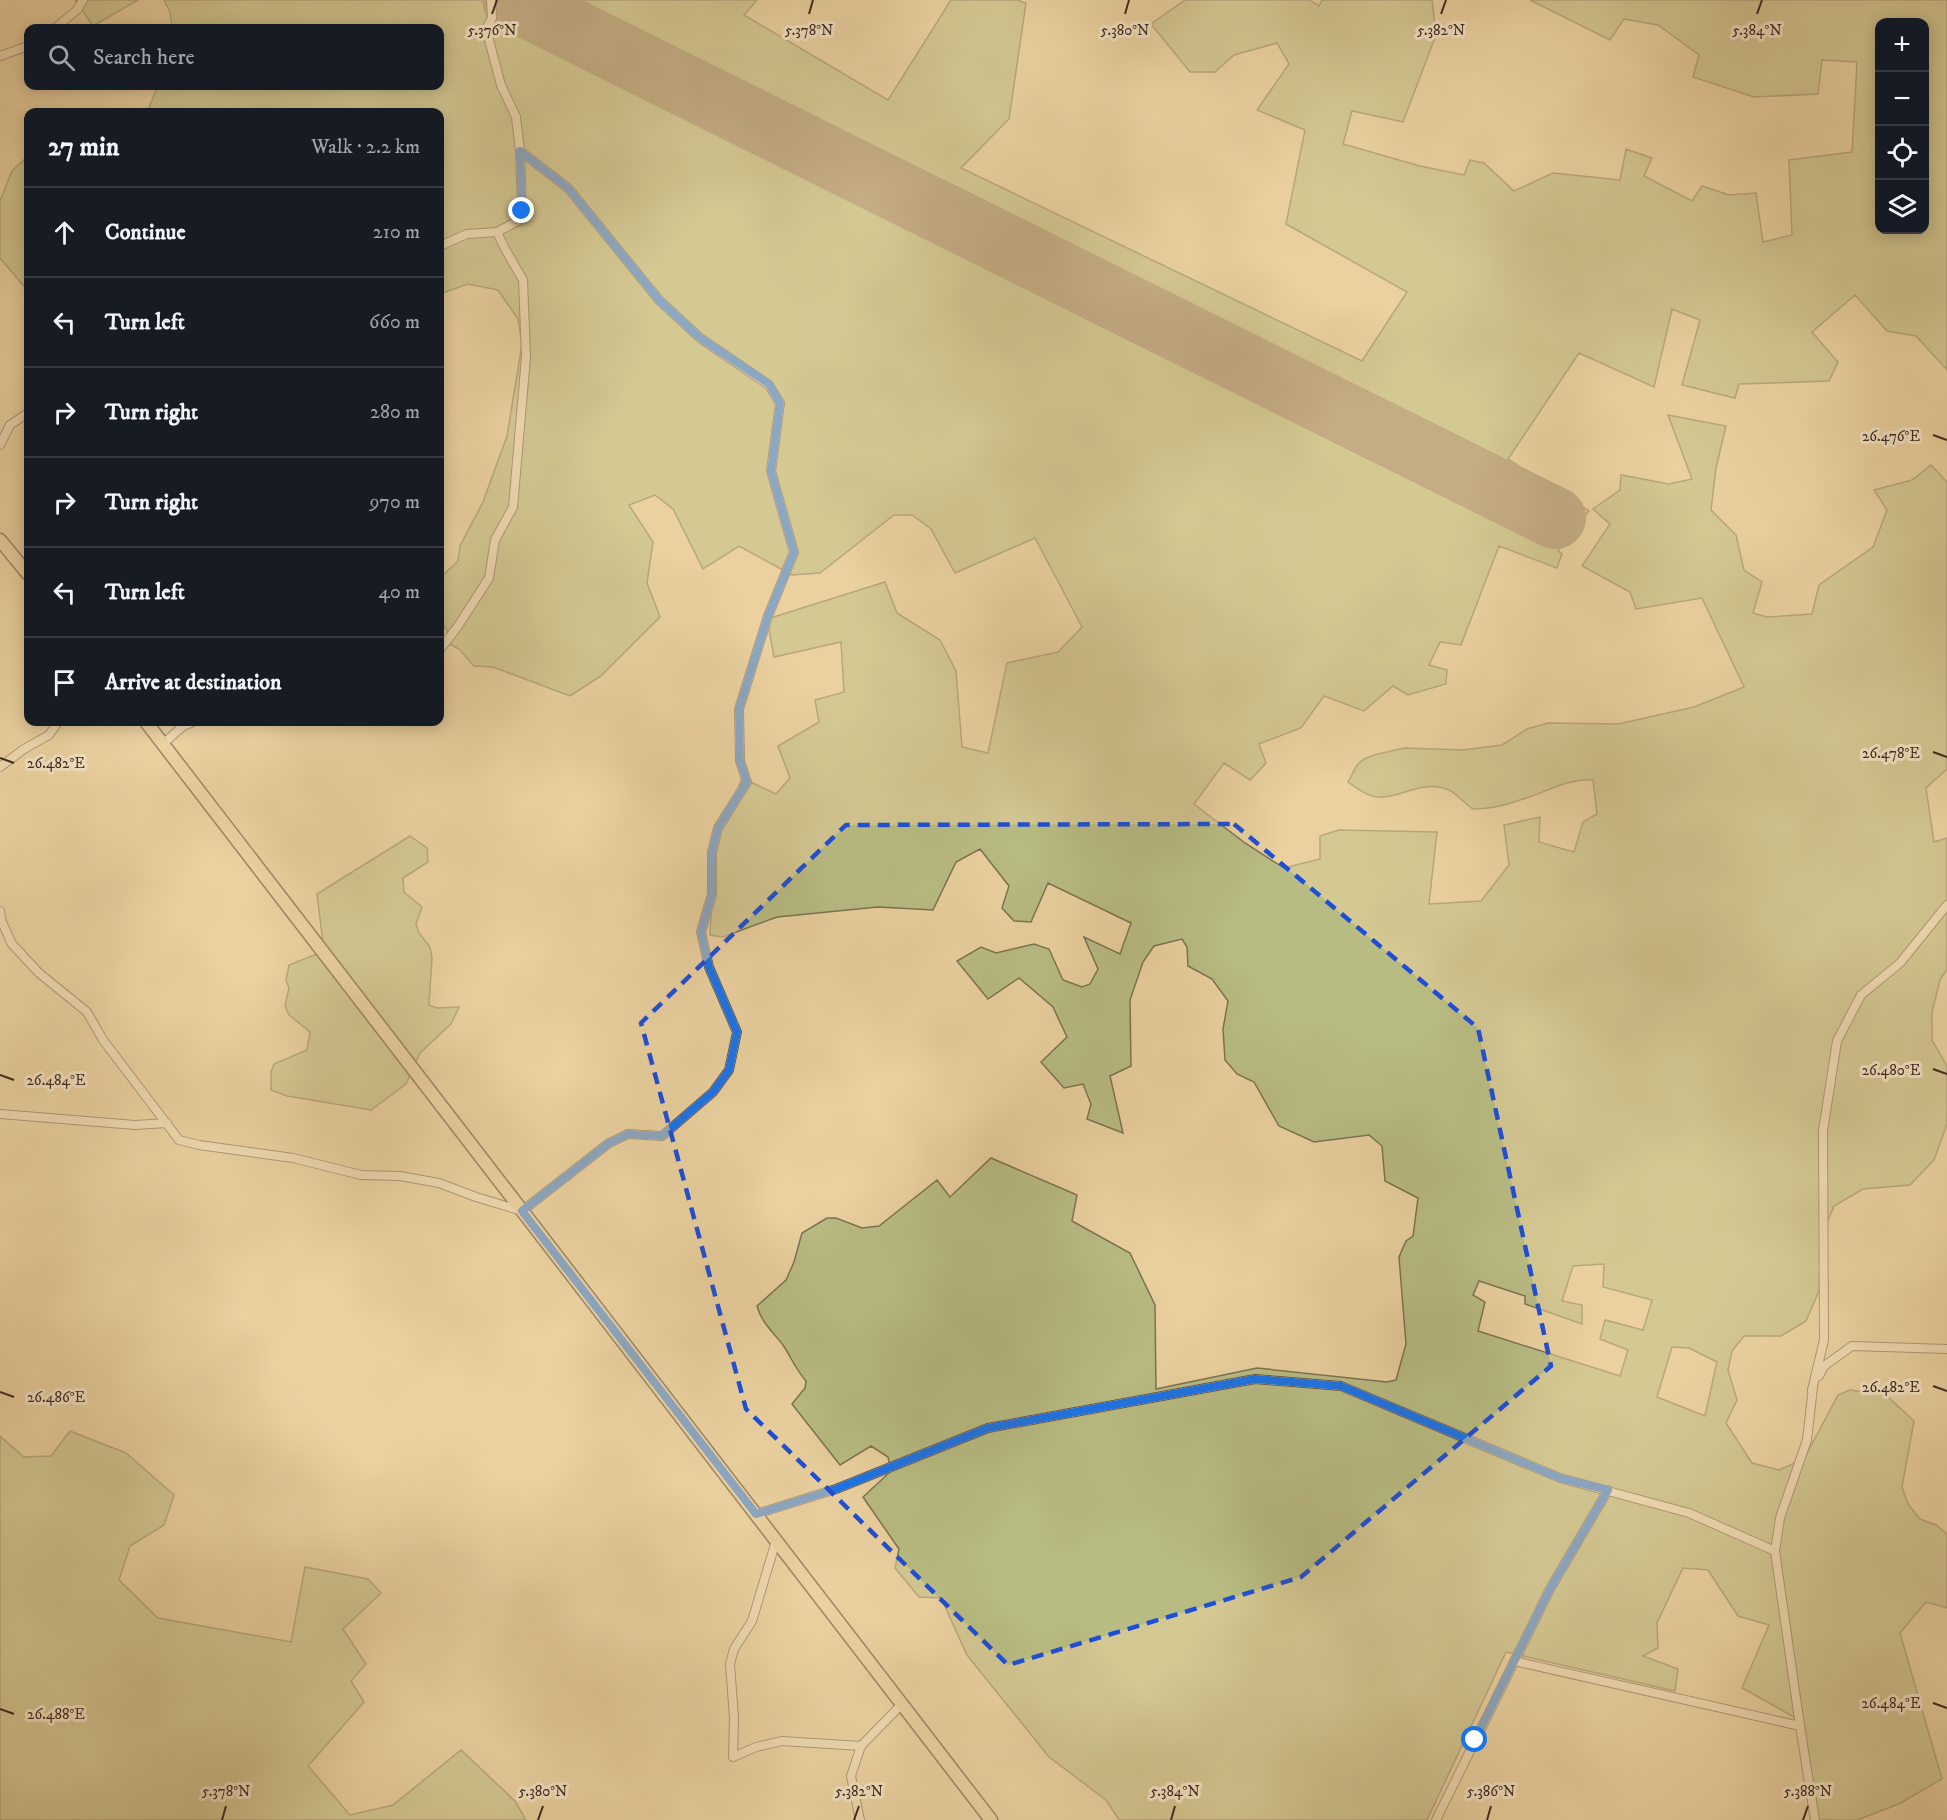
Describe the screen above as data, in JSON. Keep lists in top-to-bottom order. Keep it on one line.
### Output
{"page":{"map_buttons":["+","−"],"search":"Search here","heading":["27 min","Walk · 2.2 km"],"list":[["Continue","210 m"],["Turn left","660 m"],["Turn right","280 m"],["Turn right","970 m"],["Turn left","40 m"],"Arrive at destination"]},"coordinates":["5.376°N","5.378°N","5.380°N","5.382°N","5.384°N","26.476°E","26.478°E","26.482°E","26.480°E","26.484°E","26.486°E","26.488°E","5.386°N","5.388°N"]}
